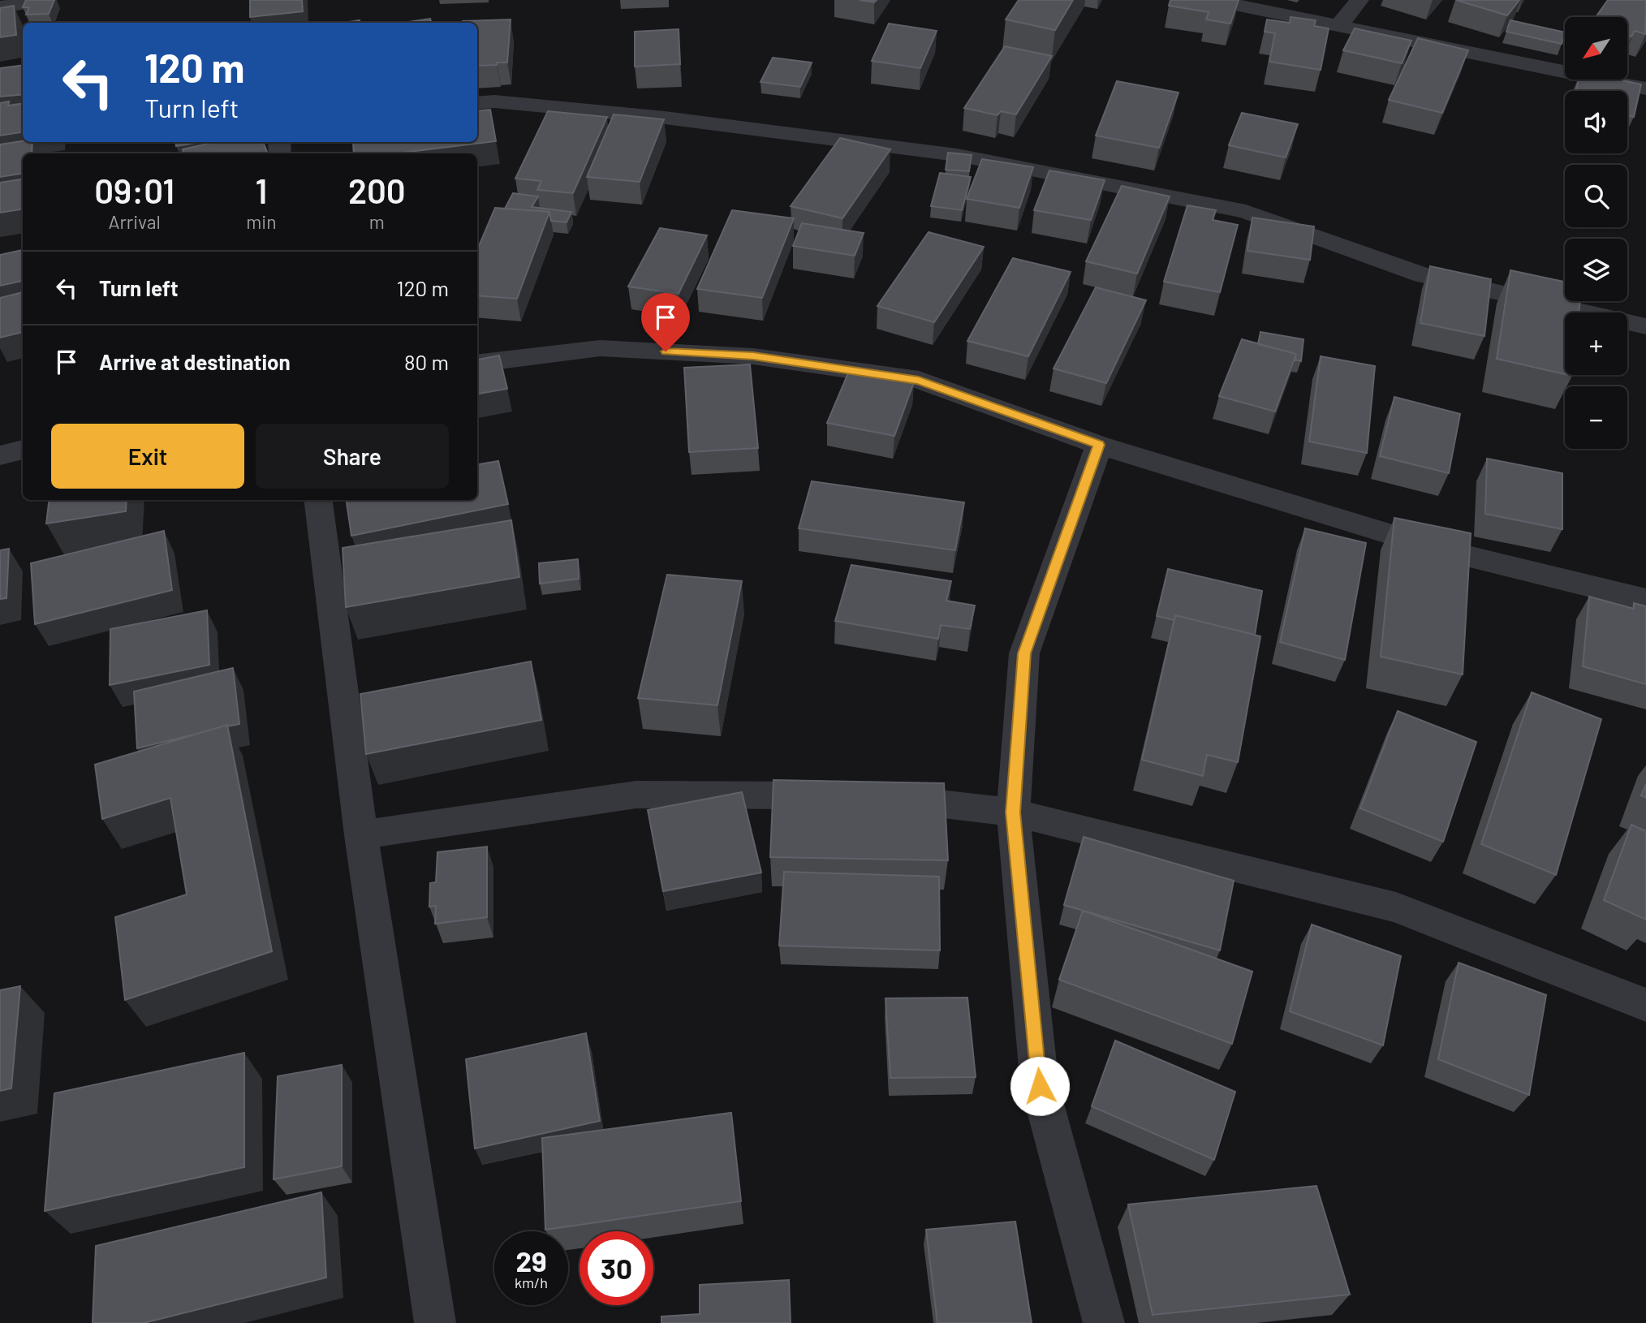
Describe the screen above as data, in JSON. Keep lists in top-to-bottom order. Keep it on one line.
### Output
{"north":"bottom left","page":{"map_buttons":["+","−"],"turn":["120 m","Turn left"],"eta":["09:01","Arrival","1","min","200","m"],"list":[{"name":"Turn left","value":"120 m"},{"name":"Arrive at destination","value":"80 m"}],"buttons":["Exit","Share"],"speed":"29 km/h","limit":"30"}}
